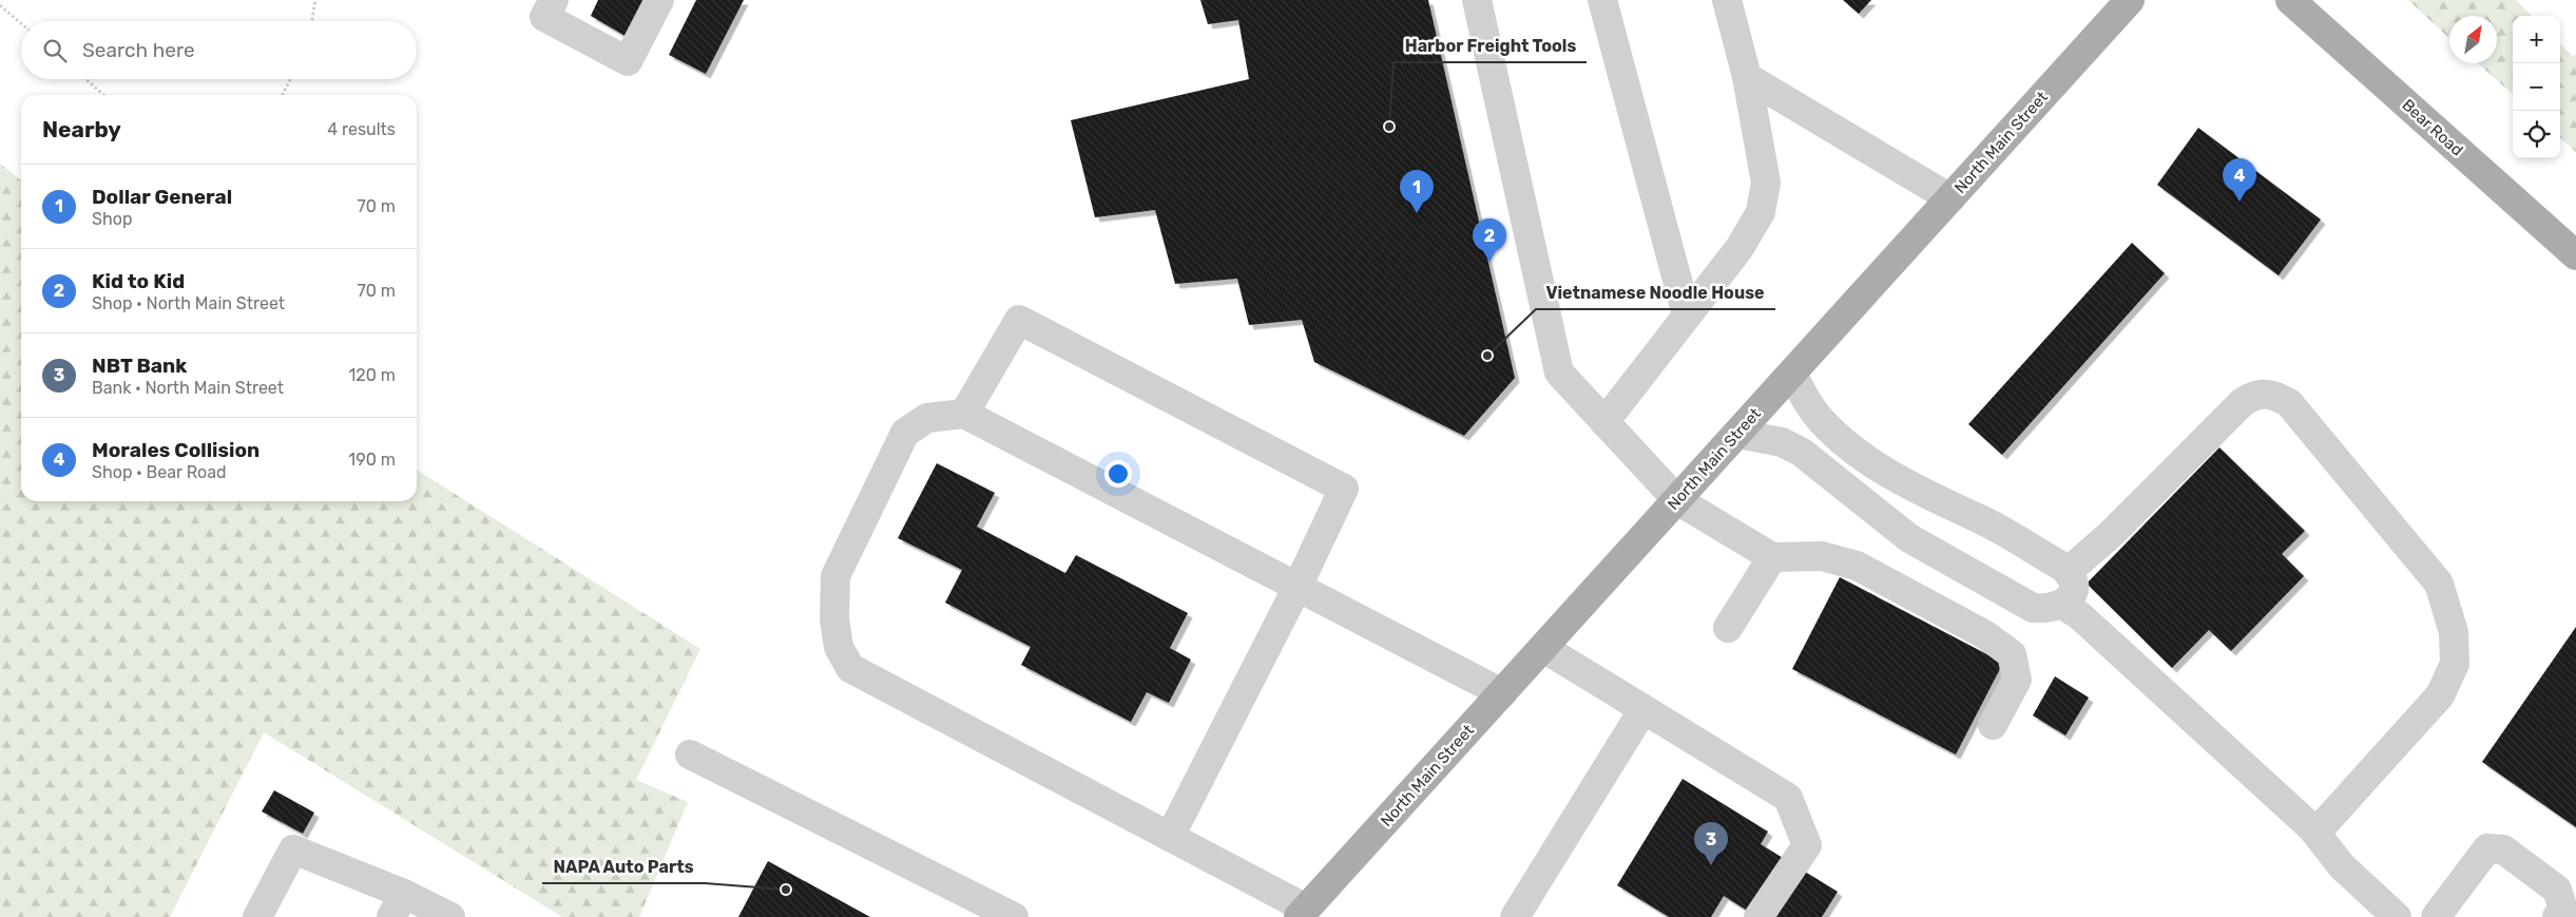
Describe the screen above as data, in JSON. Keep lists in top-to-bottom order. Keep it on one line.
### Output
{"streets":{"main road":["Bear Road","North Main Street"]},"places":["Harbor Freight Tools","Vietnamese Noodle House","NAPA Auto Parts"],"north":"top right","page":{"map_buttons":["+","−"],"search":"Search here","heading":["Nearby","4 results"],"pins":["4","1","2","3"],"list":[{"mark":"1","name":"Dollar General","note":"Shop","value":"70 m"},{"mark":"2","name":"Kid to Kid","note":"Shop · North Main Street","value":"70 m"},{"mark":"3","name":"NBT Bank","note":"Bank · North Main Street","value":"120 m"},{"mark":"4","name":"Morales Collision","note":"Shop · Bear Road","value":"190 m"}]}}
